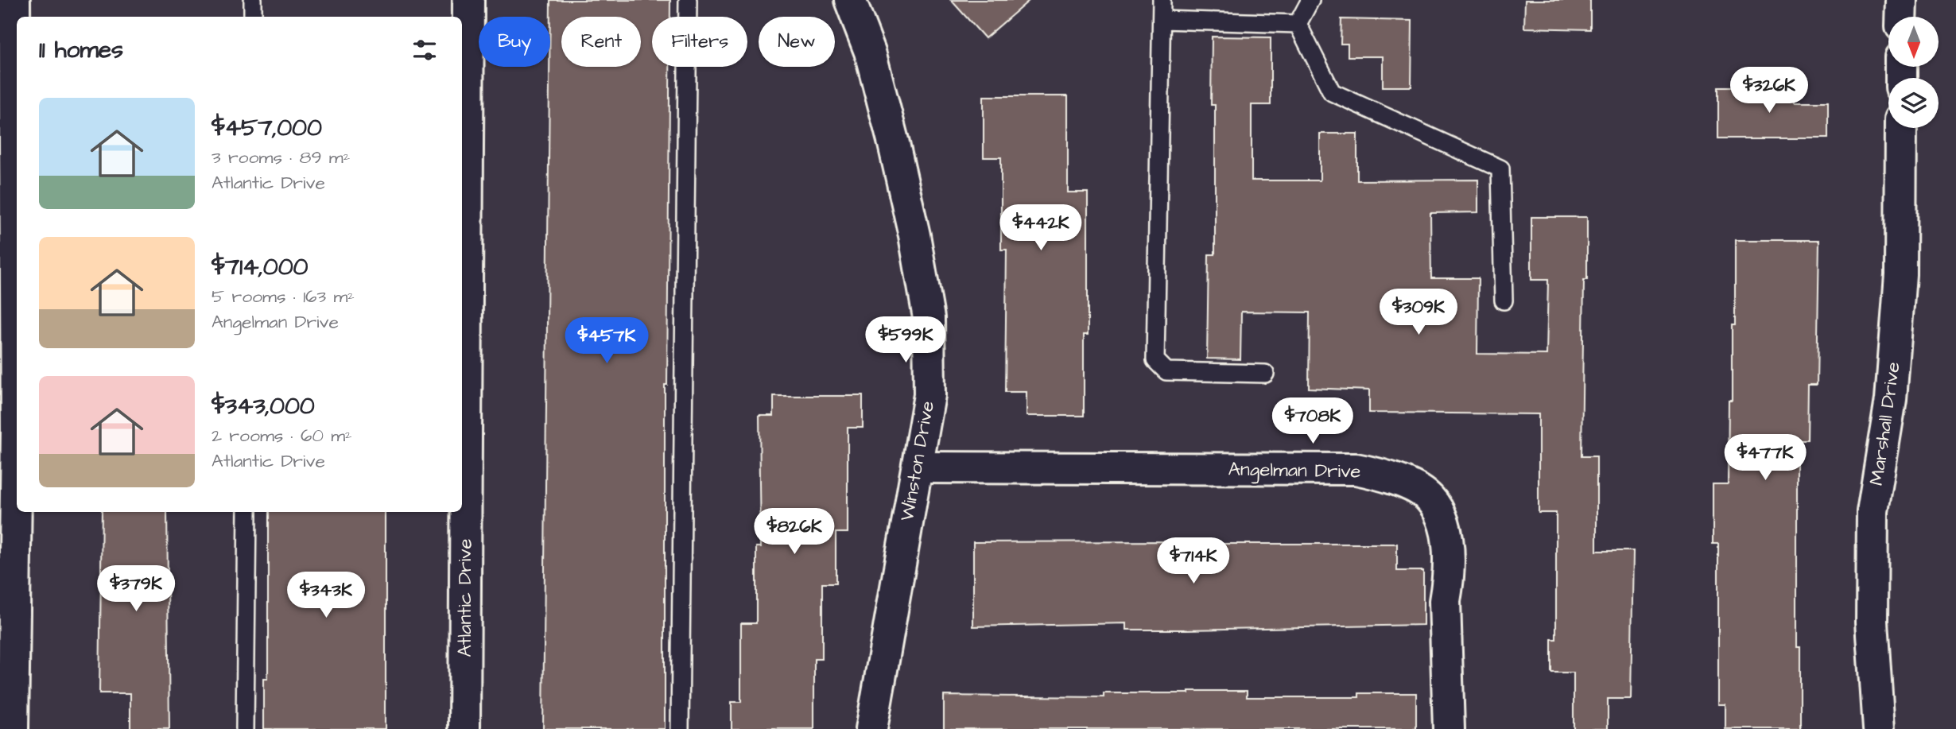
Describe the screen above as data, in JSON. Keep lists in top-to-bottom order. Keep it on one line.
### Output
{"streets":{"street":["Marshall Drive","Winston Drive","Angelman Drive","Atlantic Drive"]},"crossings":[["Winston Drive","Angelman Drive"]],"north":"bottom","page":{"chip":["Buy","Rent","Filters","New"],"heading":"11 homes","price":["$326K","$442K","$309K","$599K","$457K","$708K","$477K","$826K","$714K","$379K","$343K"],"list":[{"name":"$457,000","note":"3 rooms · 89 m² · Atlantic Drive"},{"name":"$714,000","note":"5 rooms · 163 m² · Angelman Drive"},{"name":"$343,000","note":"2 rooms · 60 m² · Atlantic Drive"}]}}
